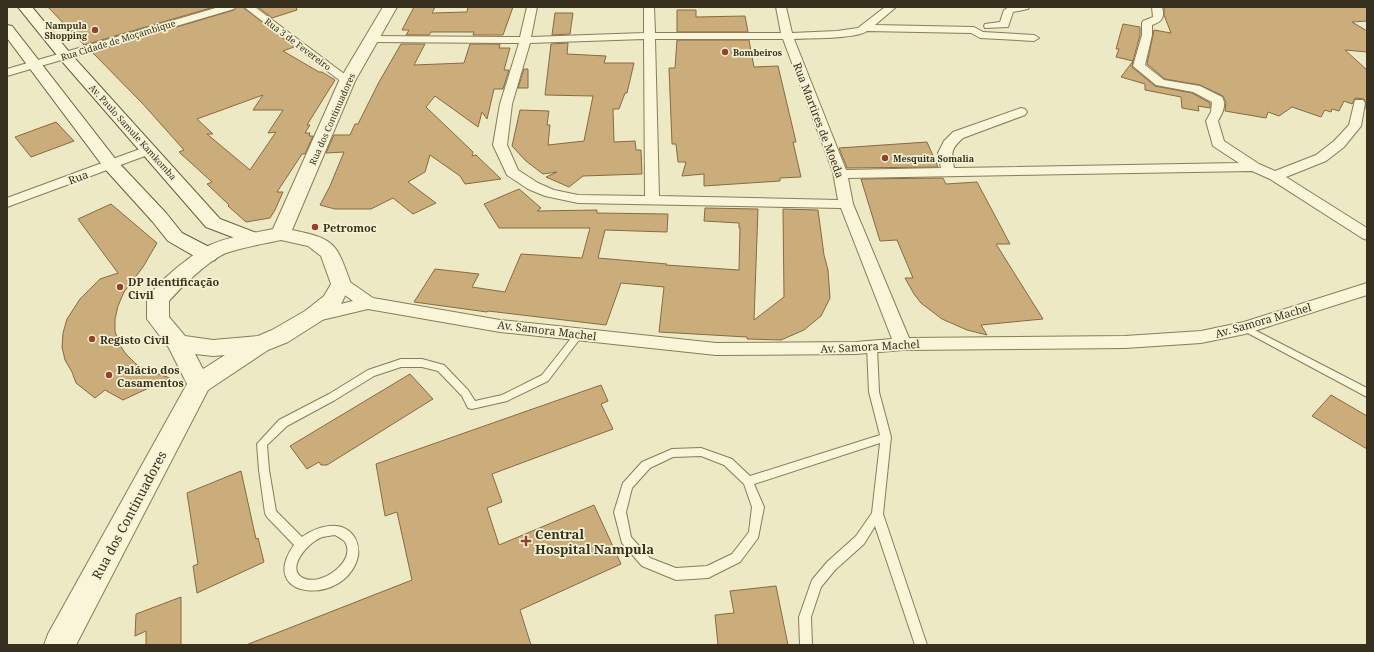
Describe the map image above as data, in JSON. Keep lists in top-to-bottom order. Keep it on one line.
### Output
{"streets":{"main road":["Rua dos Continuadores","Av. Paulo Samule Kamkomba"],"street":["Rua Cidade de Moçambique","Rua 3 de Fevereiro","Rua Martires de Moeda","Rua","Av. Samora Machel"]},"crossings":[["Rua Cidade de Moçambique","Av. Paulo Samule Kamkomba"],["Rua 3 de Fevereiro","Rua dos Continuadores"],["Rua Martires de Moeda","Av. Samora Machel"],["Av. Paulo Samule Kamkomba","Rua"]],"places":{"other":["Nampula Shopping","Bombeiros","Mesquita Somalia","Petromoc","DP Identificação Civil","Registo Civil","Palácio dos Casamentos"],"health":["Central Hospital Nampula"]}}
